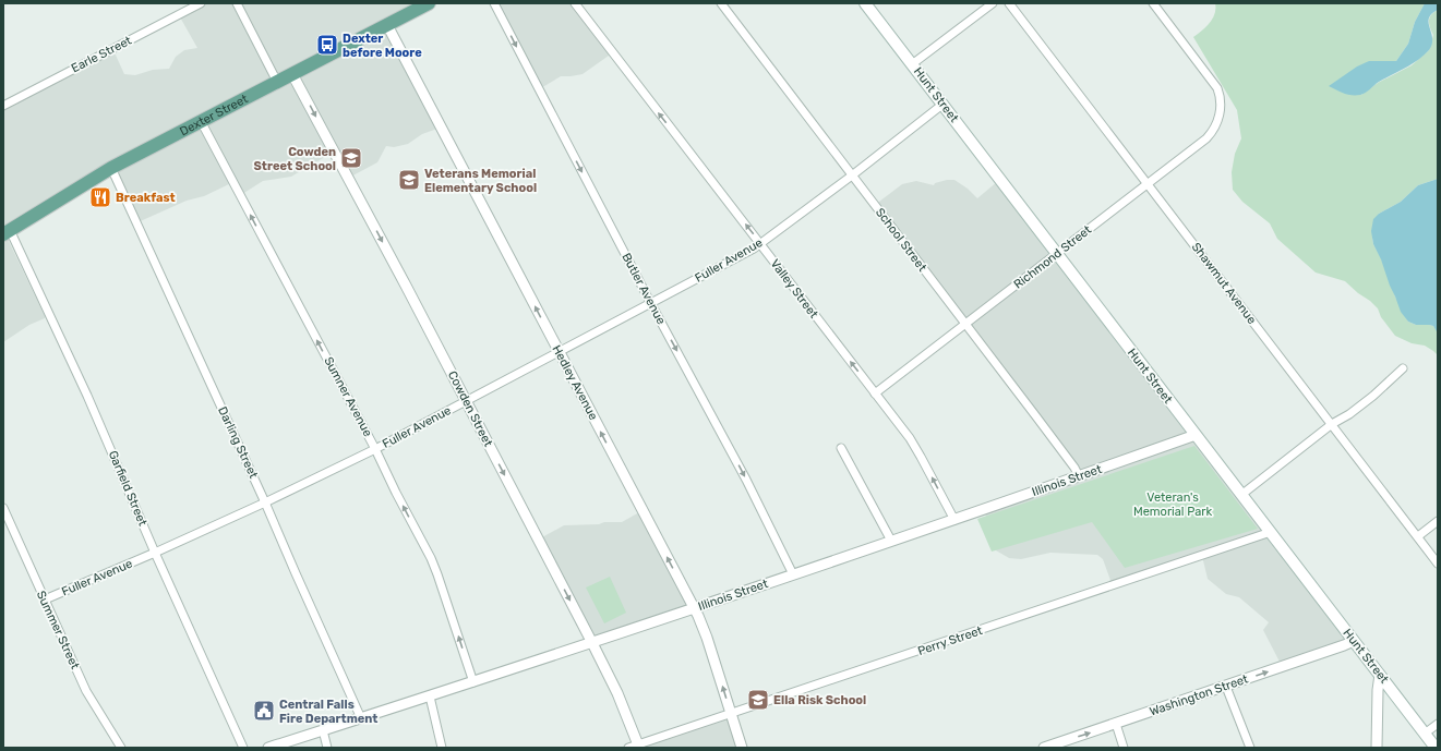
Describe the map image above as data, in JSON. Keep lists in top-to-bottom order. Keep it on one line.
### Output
{"streets":{"main road":["Hunt Street","Dexter Street"],"street":["Earle Street","School Street","Richmond Street","Fuller Avenue","Shawmut Avenue","Butler Avenue","Valley Street","Hedley Avenue","Sumner Avenue","Cowden Street","Darling Street","Illinois Street","Garfield Street","Summer Street","Perry Street","Washington Street"]},"crossings":[["Hunt Street","Richmond Street"],["Hunt Street","Fuller Avenue"],["Hunt Street","Illinois Street"],["Hunt Street","Perry Street"],["Hunt Street","Washington Street"],["Dexter Street","Hedley Avenue"],["Dexter Street","Sumner Avenue"],["Dexter Street","Cowden Street"],["Dexter Street","Darling Street"],["Dexter Street","Garfield Street"],["School Street","Richmond Street"],["School Street","Fuller Avenue"],["School Street","Illinois Street"],["Richmond Street","Shawmut Avenue"],["Richmond Street","Valley Street"],["Fuller Avenue","Butler Avenue"],["Fuller Avenue","Valley Street"],["Fuller Avenue","Hedley Avenue"],["Fuller Avenue","Sumner Avenue"],["Fuller Avenue","Cowden Street"],["Fuller Avenue","Darling Street"],["Fuller Avenue","Garfield Street"],["Fuller Avenue","Summer Street"],["Butler Avenue","Illinois Street"],["Valley Street","Illinois Street"],["Hedley Avenue","Illinois Street"],["Hedley Avenue","Perry Street"],["Sumner Avenue","Illinois Street"],["Cowden Street","Illinois Street"],["Cowden Street","Perry Street"],["Darling Street","Illinois Street"]],"one_way":["Butler Avenue","Valley Street","Hedley Avenue","Sumner Avenue","Cowden Street","Washington Street"],"parks":["Veteran's Memorial Park"],"places":{"bus stop":["Dexter before Moore"],"school or university":["Cowden Street School","Veterans Memorial Elementary School","Ella Risk School"],"restaurant":["Breakfast"],"public building":["Central Falls Fire Department"]}}
